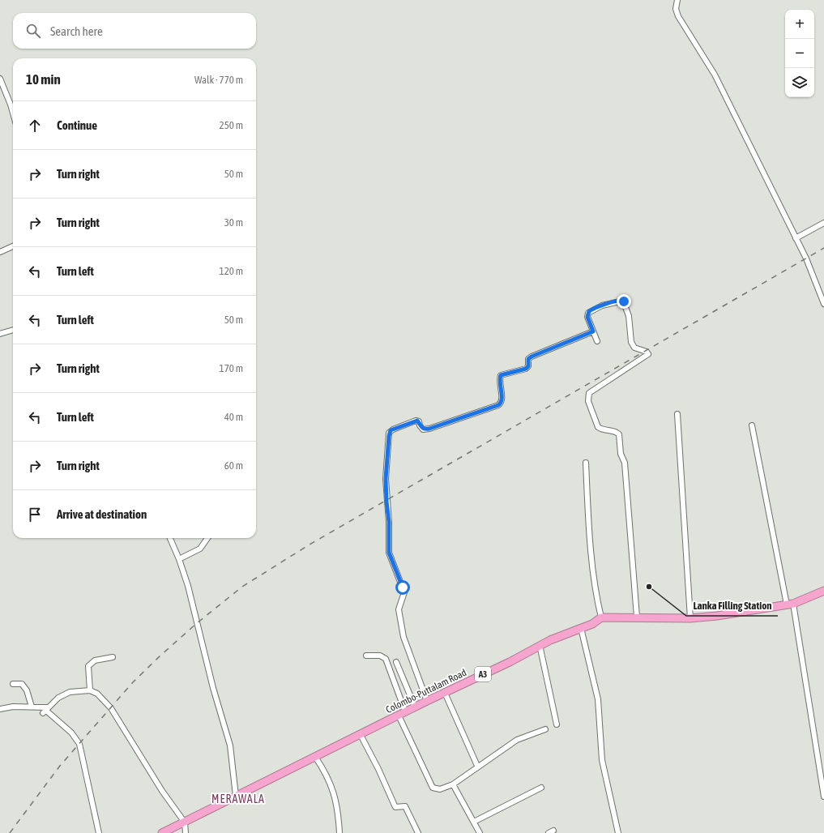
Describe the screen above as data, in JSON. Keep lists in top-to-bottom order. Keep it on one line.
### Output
{"streets":{"highway":["A3","Colombo-Puttalam Road"]},"districts":["MERAWALA"],"places":["Lanka Filling Station"],"page":{"map_buttons":["+","−"],"search":"Search here","heading":["10 min","Walk · 770 m"],"list":[["Continue","250 m"],["Turn right","50 m"],["Turn right","30 m"],["Turn left","120 m"],["Turn left","50 m"],["Turn right","170 m"],["Turn left","40 m"],["Turn right","60 m"],"Arrive at destination"]}}
